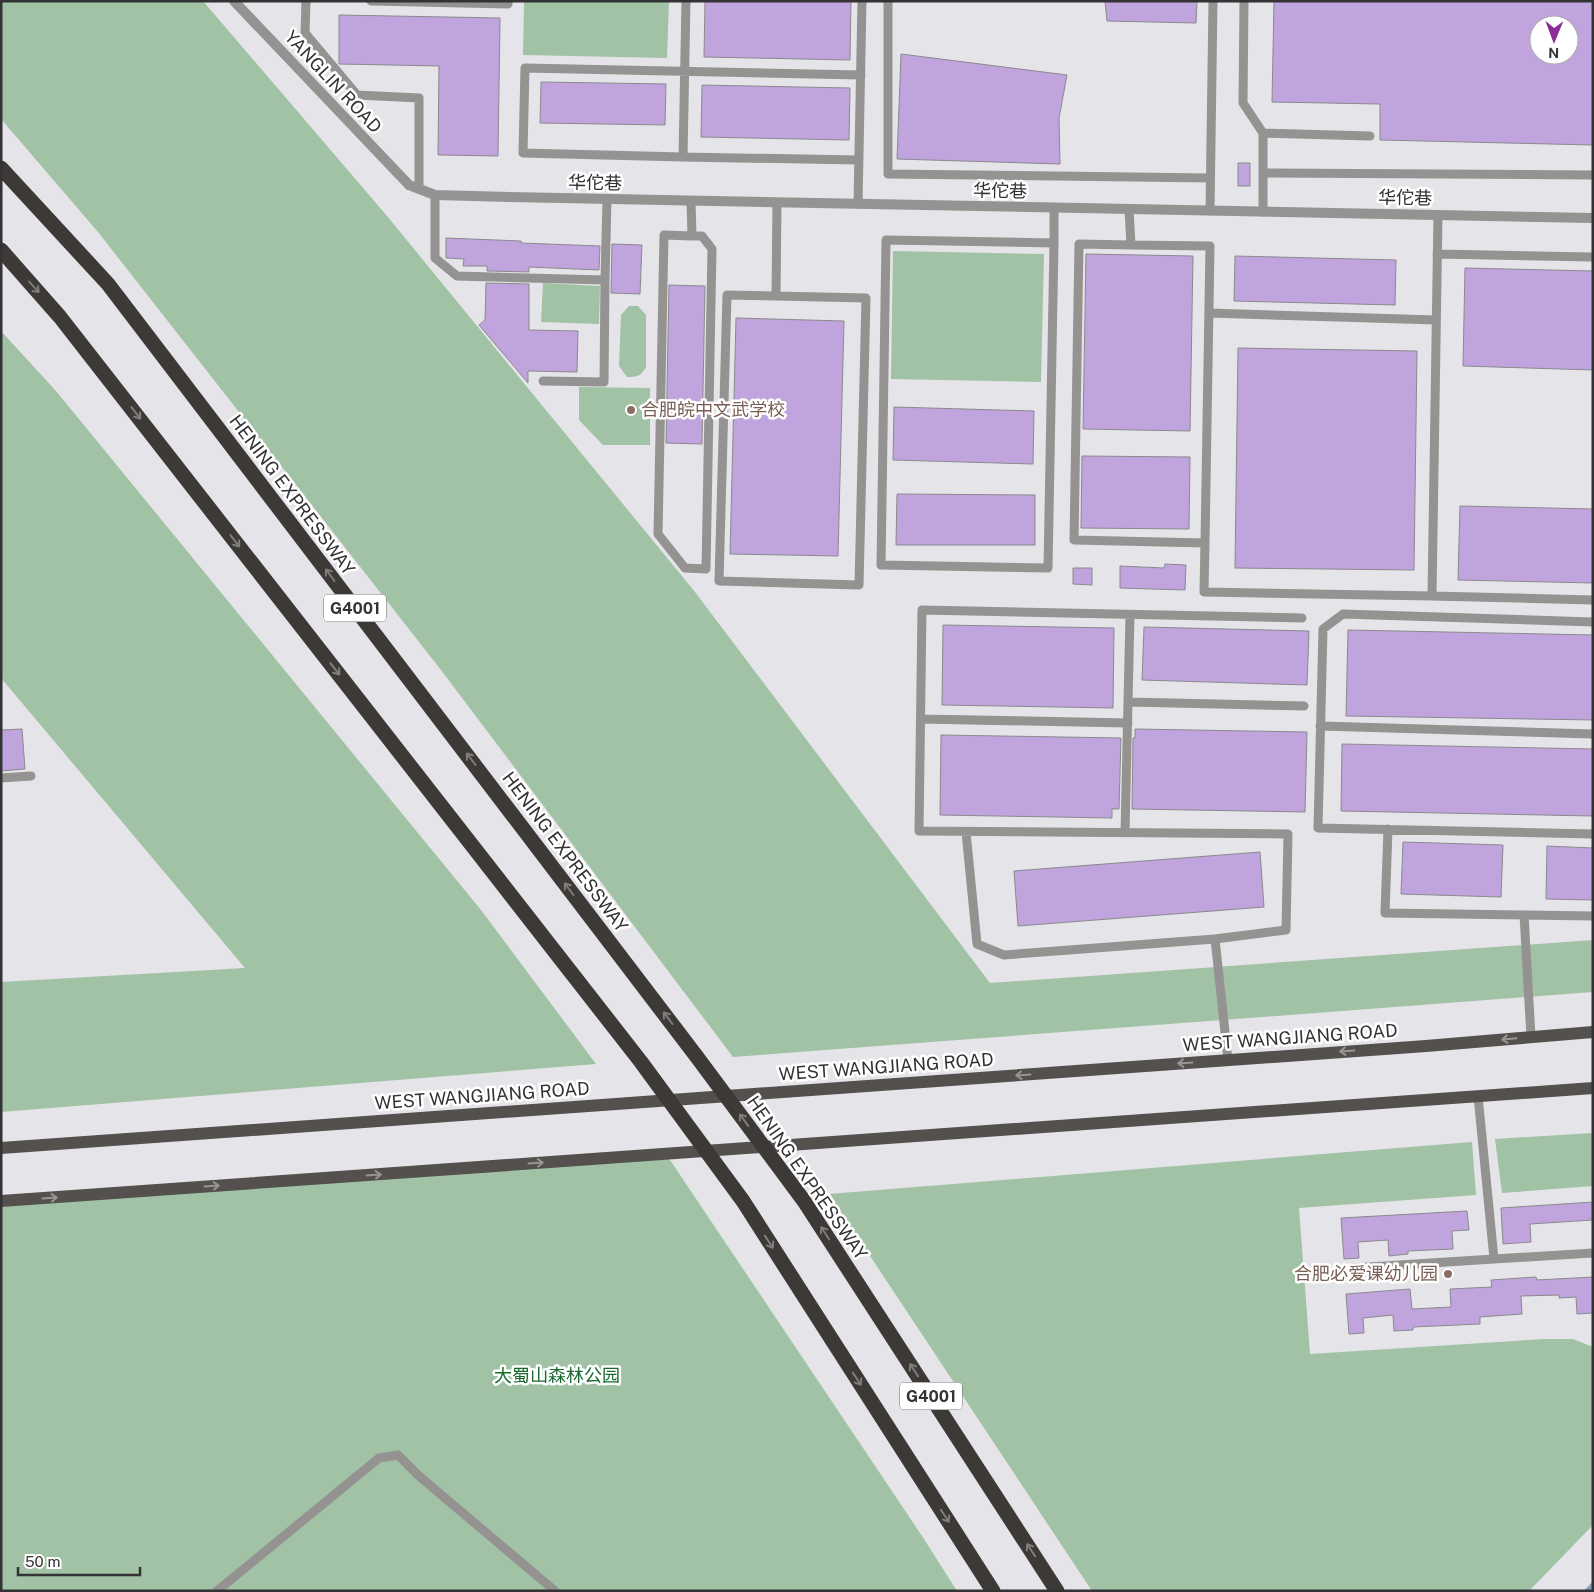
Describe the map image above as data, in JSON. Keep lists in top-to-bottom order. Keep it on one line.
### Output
{"streets":{"highway":["HENING EXPRESSWAY","G4001"],"main road":["WEST WANGJIANG ROAD"],"street":["YANGLIN ROAD","华佗巷"]},"crossings":[["YANGLIN ROAD","华佗巷"]],"parks":["大蜀山森林公园"],"places":["合肥皖中文武学校","合肥必爱课幼儿园"],"scale_bar":"50 m","north":"bottom"}
